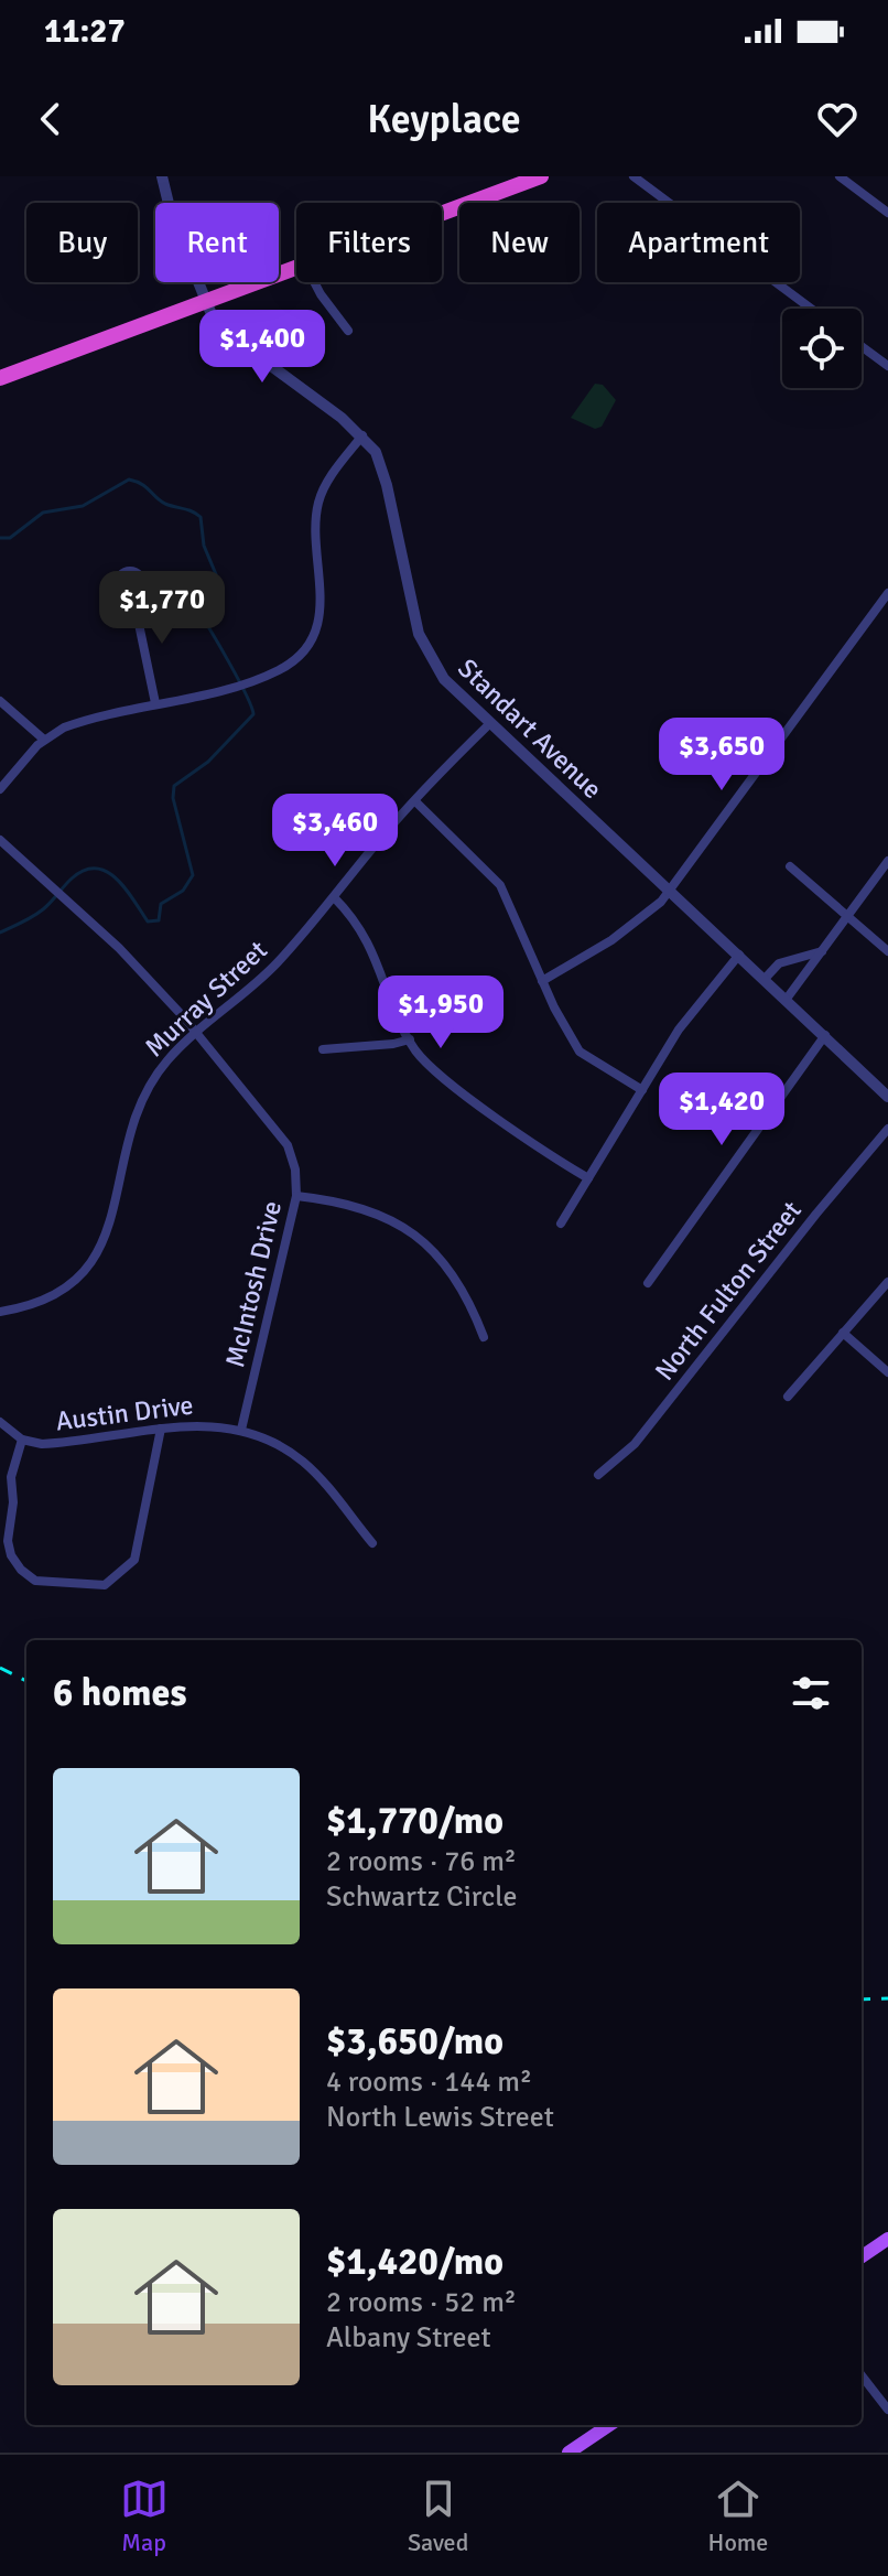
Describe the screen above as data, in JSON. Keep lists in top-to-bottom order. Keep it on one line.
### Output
{"streets":{"street":["Standart Avenue","Murray Street","McIntosh Drive","North Fulton Street","Austin Drive"]},"crossings":[["Standart Avenue","Murray Street"],["Murray Street","McIntosh Drive"],["McIntosh Drive","Austin Drive"]],"page":{"status":"11:27","header":"Keyplace","chip":["Buy","Rent","Filters","New","Apartment"],"price":["$1,400","$1,770","$3,650","$3,460","$1,950","$1,420"],"heading":"6 homes","list":[{"name":"$1,770/mo","note":"2 rooms · 76 m² · Schwartz Circle"},{"name":"$3,650/mo","note":"4 rooms · 144 m² · North Lewis Street"},{"name":"$1,420/mo","note":"2 rooms · 52 m² · Albany Street"}],"tabs":["Map","Saved","Home"]}}
